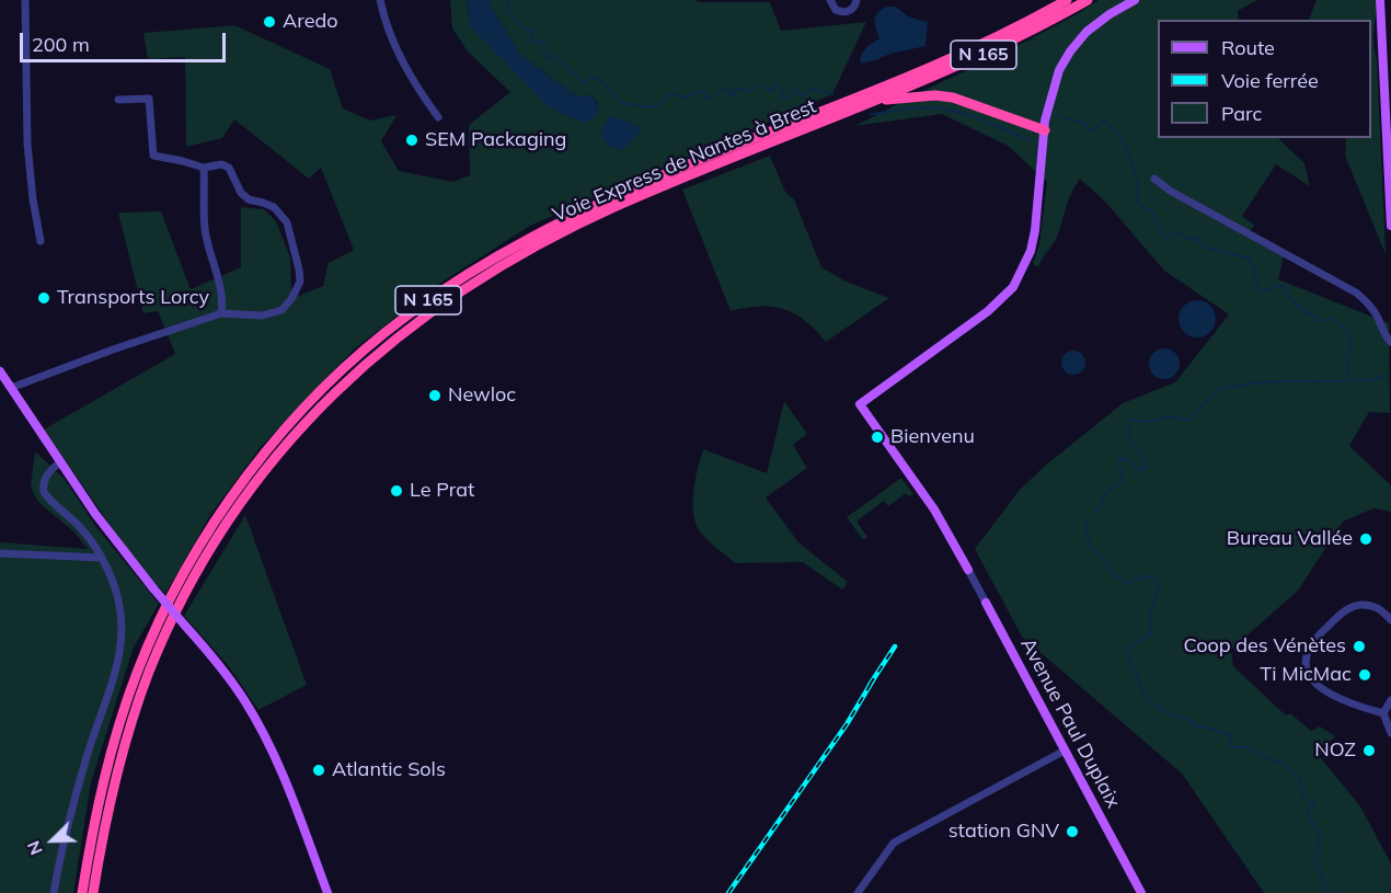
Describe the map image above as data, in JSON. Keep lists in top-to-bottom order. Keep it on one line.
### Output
{"streets":{"highway":["N 165","Voie Express de Nantes à Brest"],"main road":["Avenue Paul Duplaix"]},"places":["Aredo","SEM Packaging","Transports Lorcy","Newloc","Bienvenu","Le Prat","Bureau Vallée","Coop des Vénètes","Ti MicMac","NOZ","Atlantic Sols","station GNV"],"legend":["Route","Voie ferrée","Parc"],"scale_bar":"200 m","north":"bottom left"}
